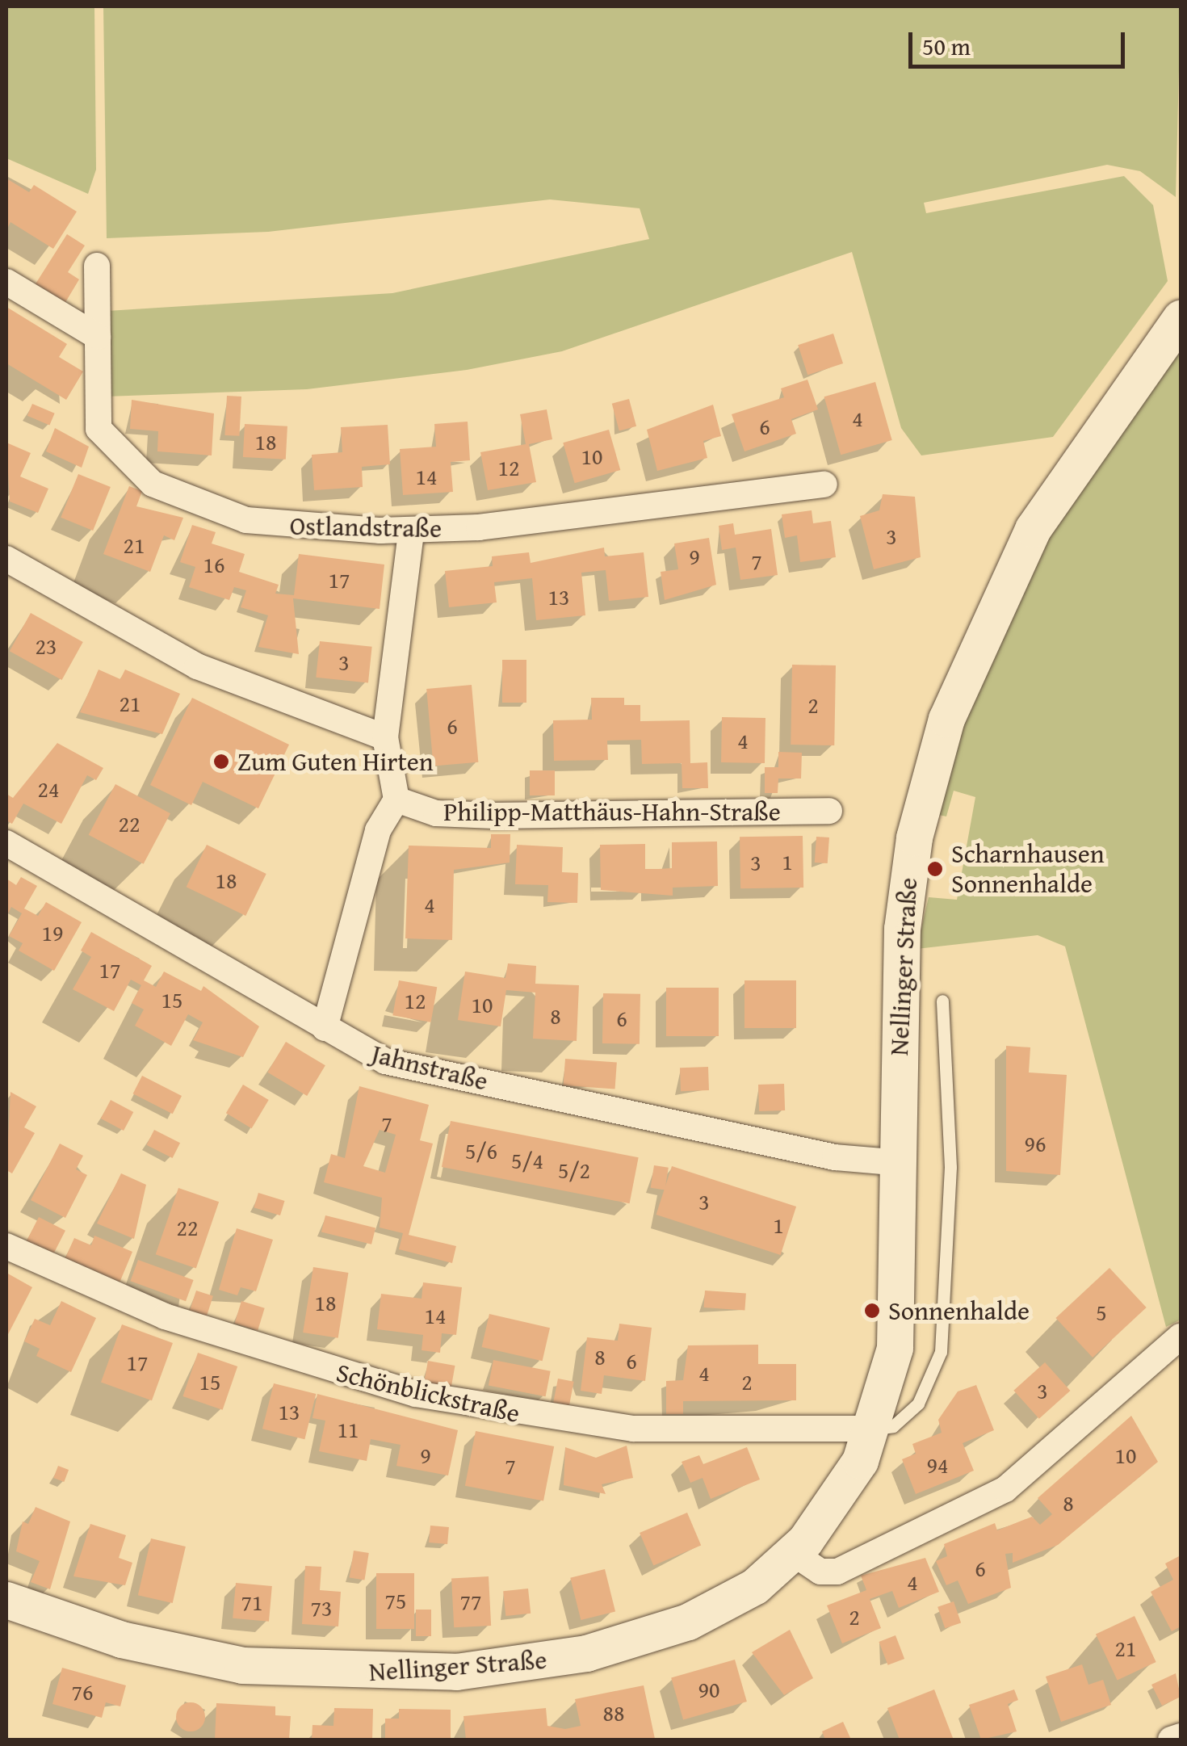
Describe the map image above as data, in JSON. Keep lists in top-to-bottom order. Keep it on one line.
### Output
{"streets":{"main road":["Nellinger Straße"],"street":["Ostlandstraße","Philipp-Matthäus-Hahn-Straße","Jahnstraße","Schönblickstraße"]},"crossings":[["Nellinger Straße","Jahnstraße"],["Nellinger Straße","Schönblickstraße"]],"places":["Zum Guten Hirten","Scharnhausen Sonnenhalde","Sonnenhalde"],"house_numbers":["4","6","18","10","12","14","3","21","9","7","16","17","13","23","3","21","2","6","4","24","22","1","3","18","4","19","17","15","12","10","8","6","7","96","5/6","5/4","5/2","3","1","22","18","5","14","8","6","17","4","15","2","3","13","11","9","10","94","7","8","6","4","75","77","71","73","2","21","90","76","88"],"scale_bar":"50 m"}
